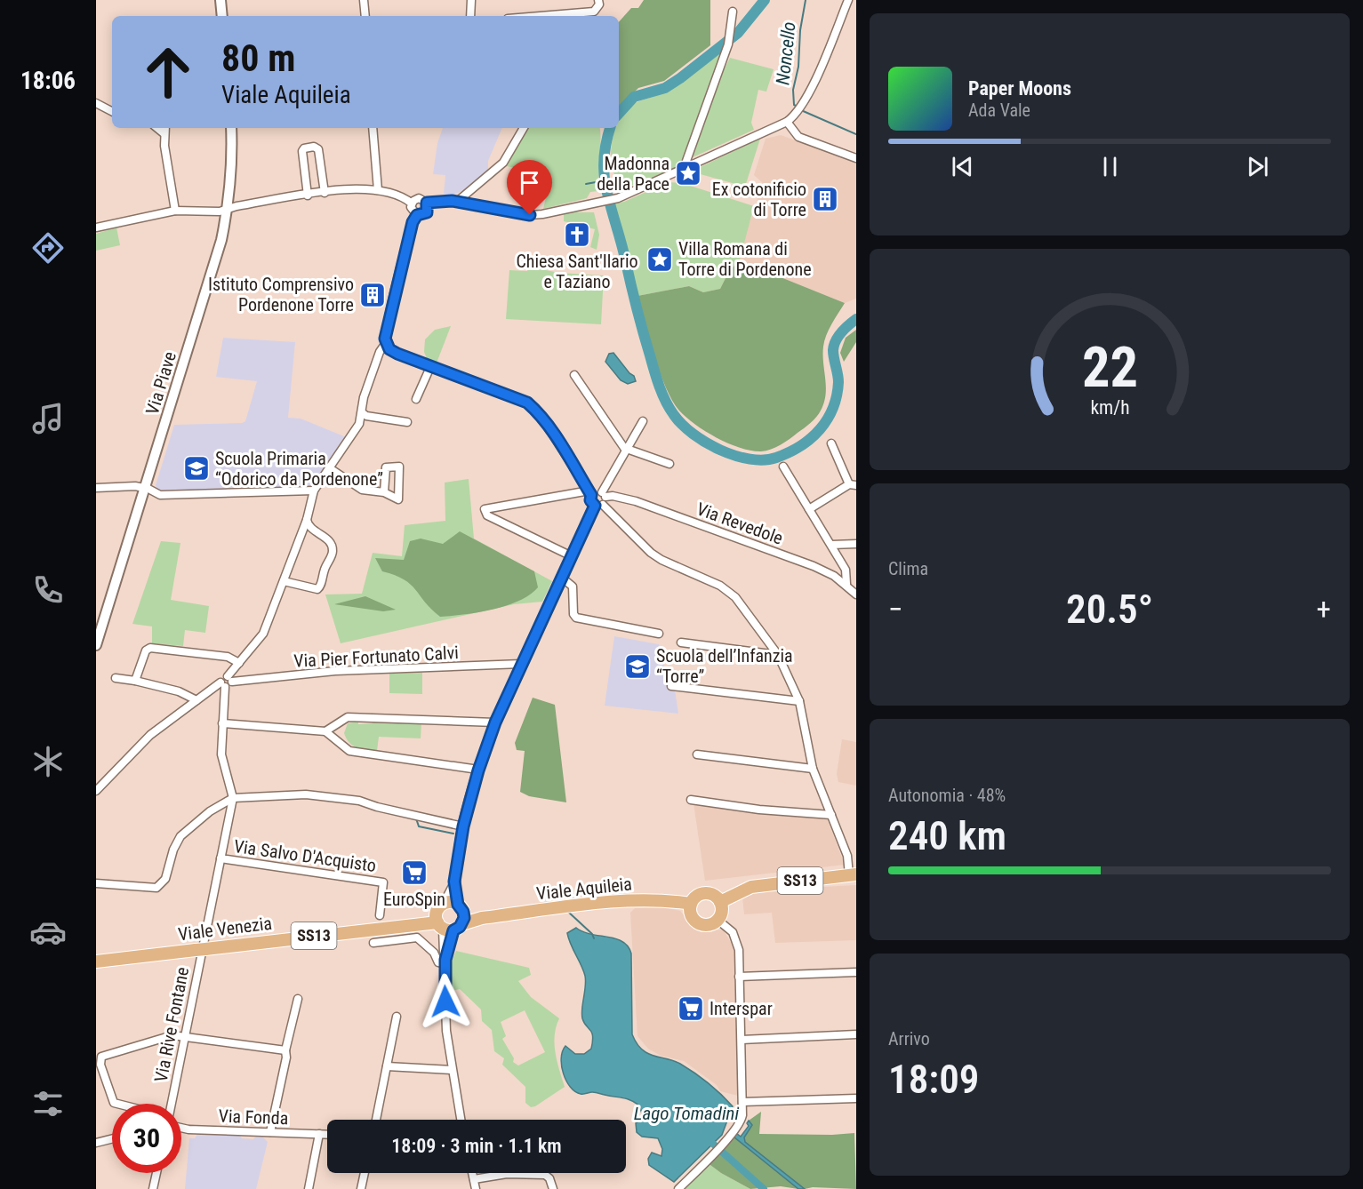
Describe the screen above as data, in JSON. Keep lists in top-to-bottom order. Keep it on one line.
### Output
{"streets":{"main road":["SS13","Viale Aquileia","Viale Venezia"],"street":["Via Piave","Via Revedole","Via Pier Fortunato Calvi","Via Salvo D'Acquisto","Via Rive Fontane","Via Fonda"]},"crossings":[["Via Salvo D'Acquisto","Via Rive Fontane"],["SS13","Viale Aquileia"],["Viale Aquileia","Viale Venezia"]],"water":["Noncello","Lago Tomadini"],"places":{"place":["Madonna della Pace","Villa Romana di Torre di Pordenone"],"building":["Ex cotonificio di Torre","Istituto Comprensivo Pordenone Torre"],"church":["Chiesa Sant'Ilario e Taziano"],"school or university":["Scuola Primaria “Odorico da Pordenone”","Scuola dell’Infanzia “Torre”"],"supermarket":["EuroSpin","Interspar"]},"page":{"tabs":"18:06","turn":["80 m","Viale Aquileia"],"song":["Paper Moons","Ada Vale"],"tile":["Clima",["Autonomia · 48%","240 km"],["Arrivo","18:09"]],"heat":["−","20.5°","+"],"limit":"30","trip":"18:09 · 3 min · 1.1 km","gauge":["22","km/h"]}}
